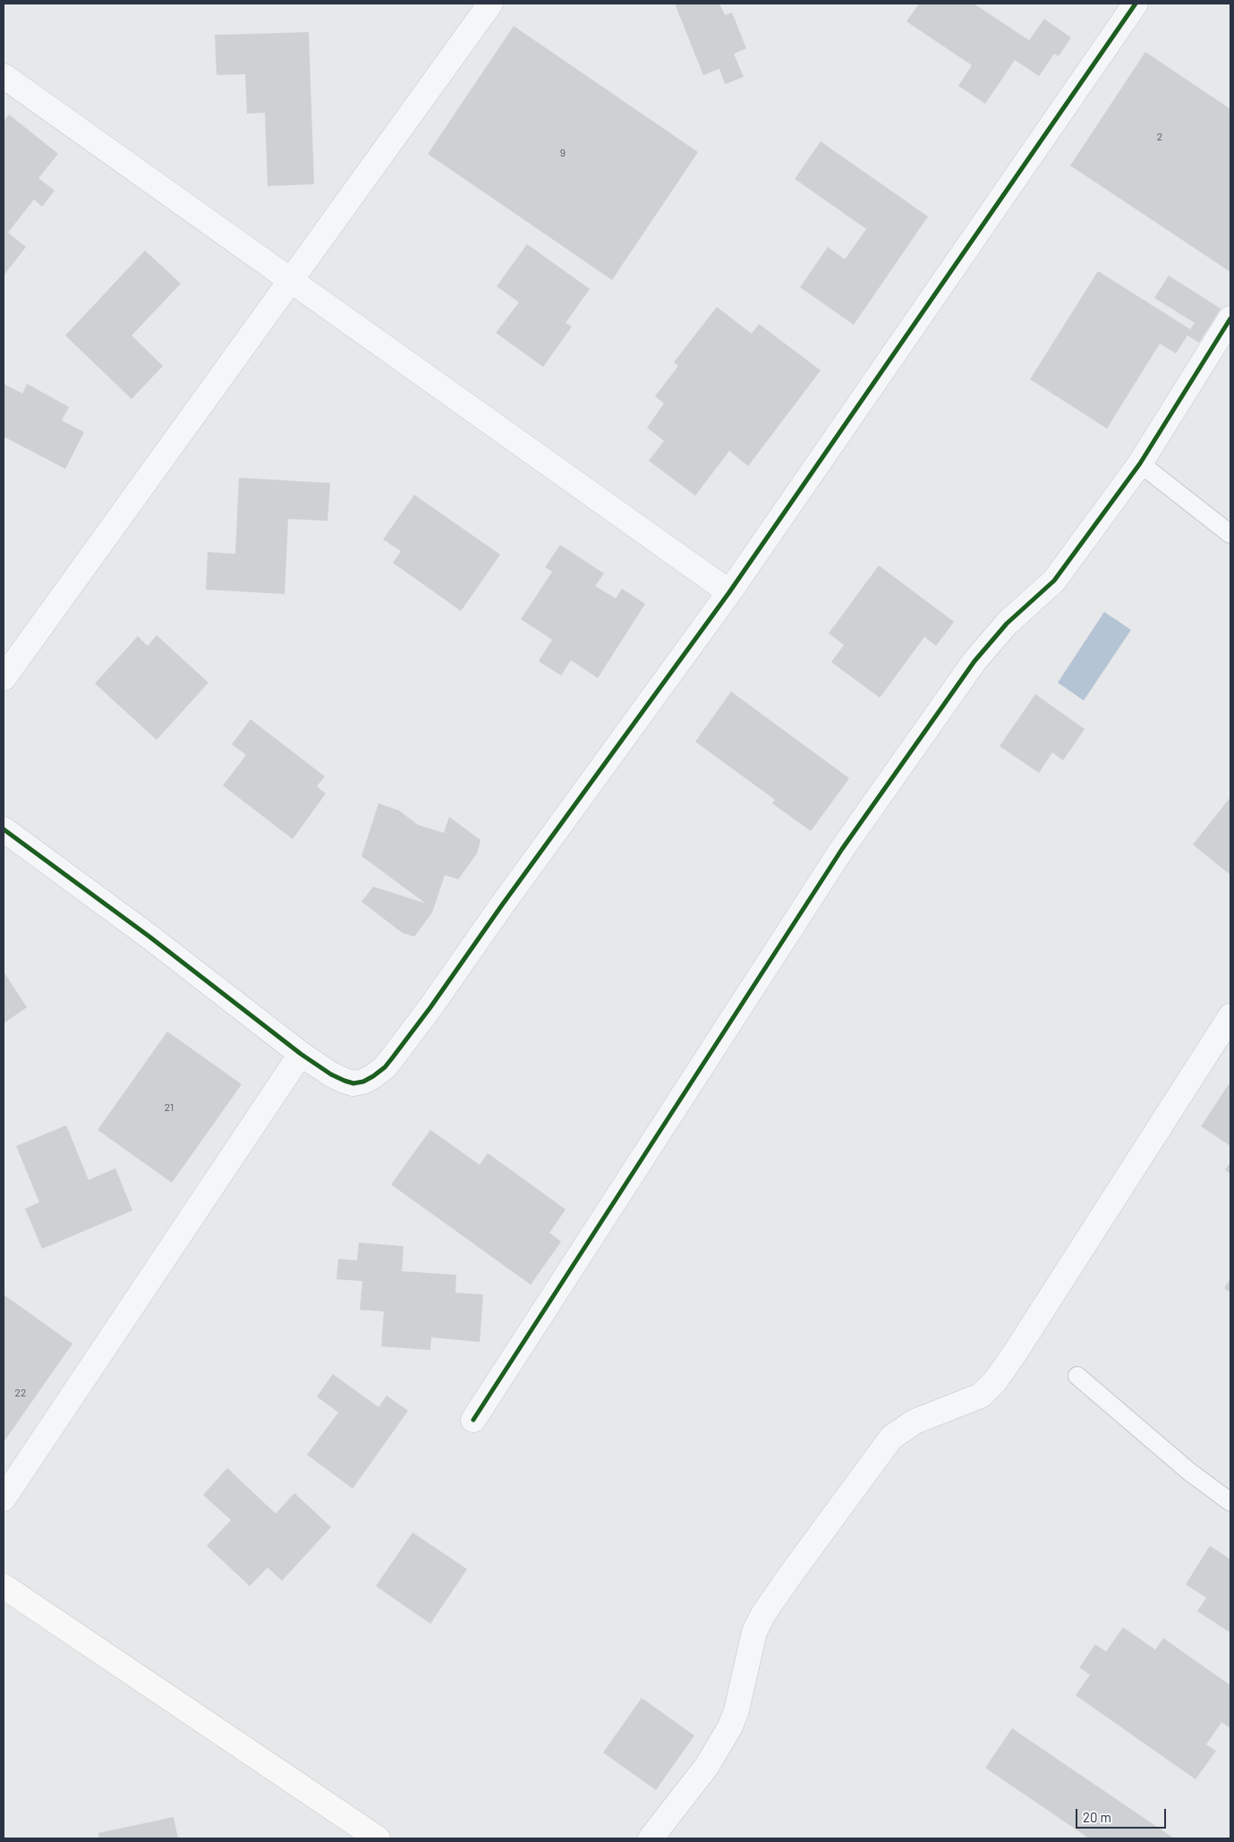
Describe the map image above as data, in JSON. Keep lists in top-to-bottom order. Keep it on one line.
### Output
{"house_numbers":["2","9","21","22"],"scale_bar":"20 m"}
